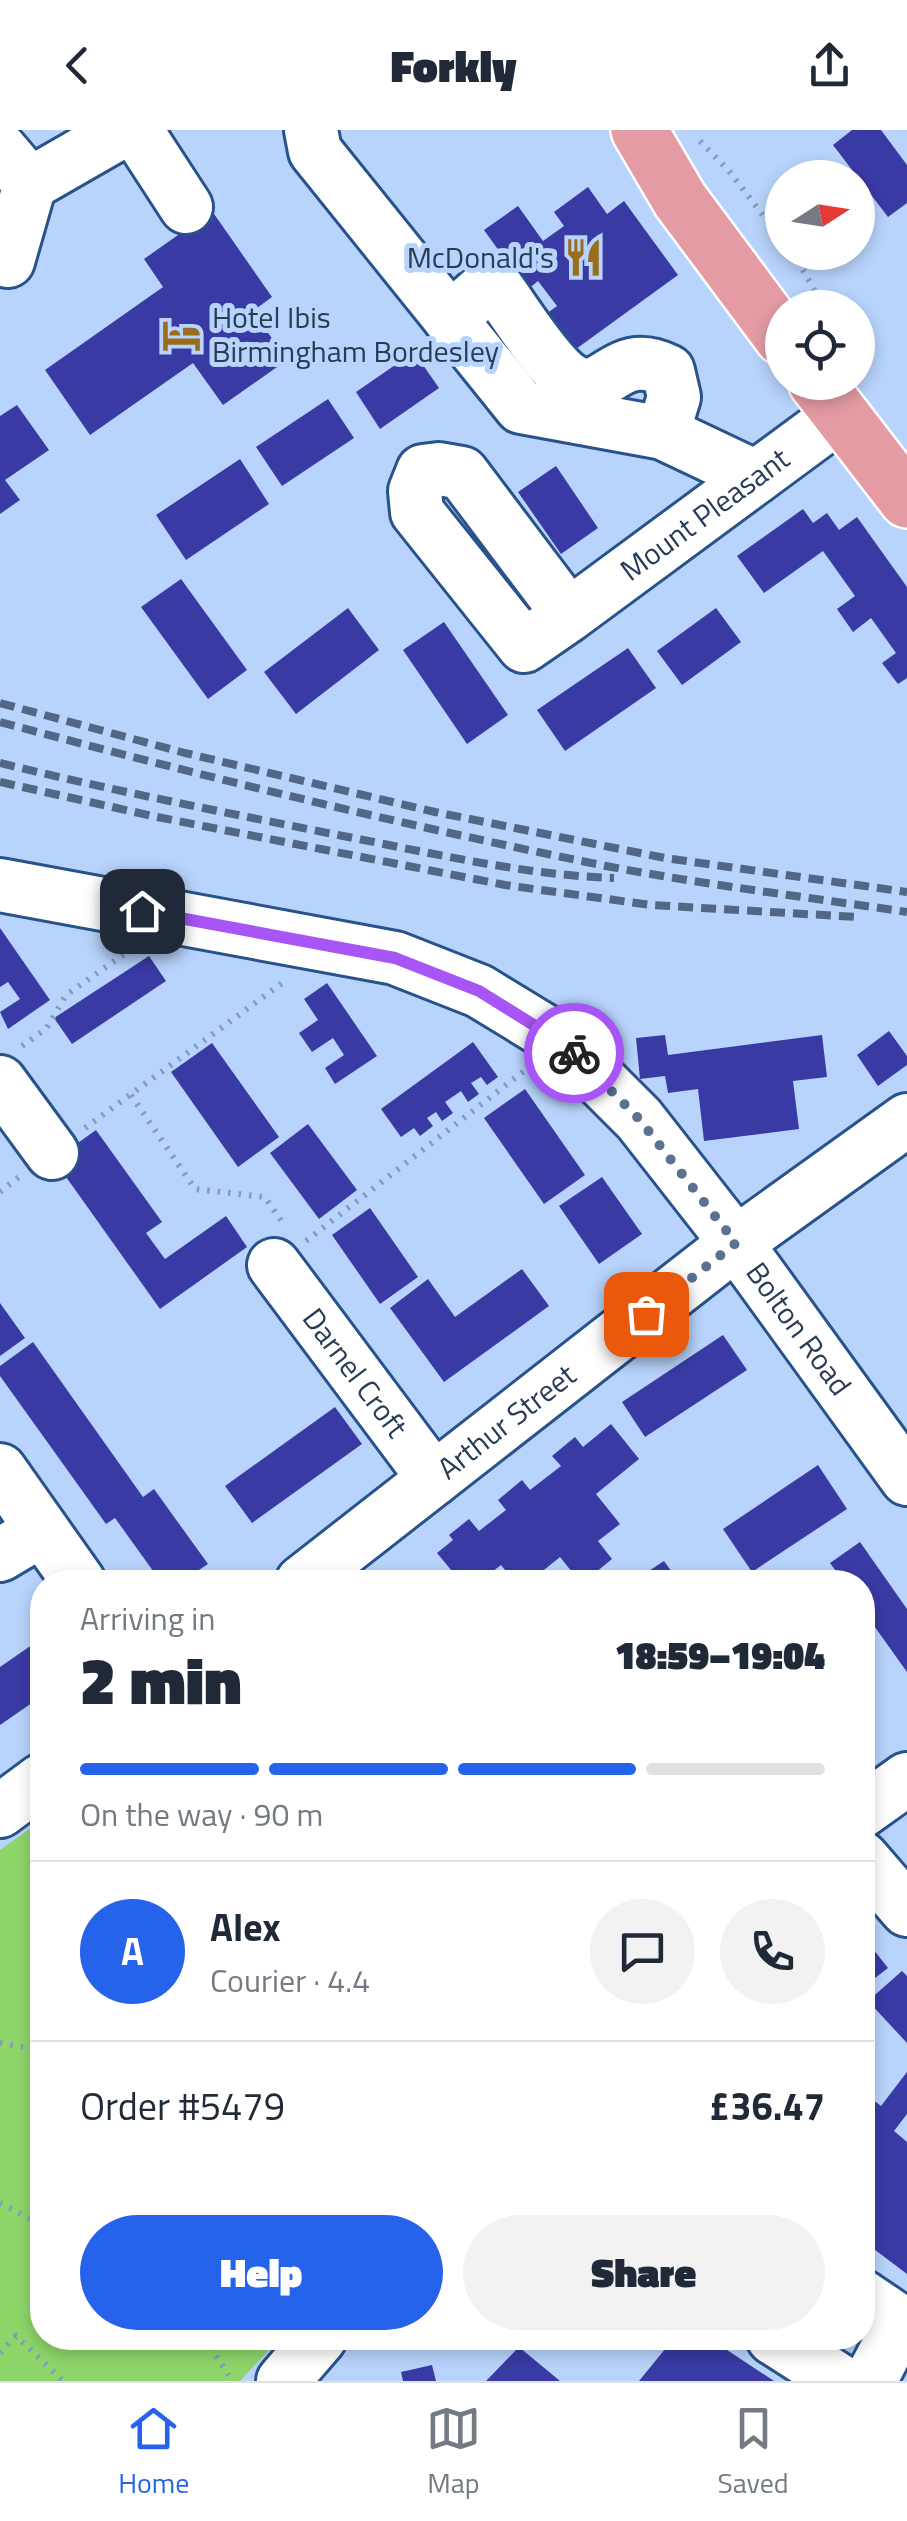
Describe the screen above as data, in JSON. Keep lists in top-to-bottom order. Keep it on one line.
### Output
{"streets":{"street":["Mount Pleasant","Bolton Road","Darnel Croft","Arthur Street"]},"crossings":[["Bolton Road","Arthur Street"],["Darnel Croft","Arthur Street"]],"places":{"restaurant":["McDonald's"],"hotel":["Hotel Ibis Birmingham Bordesley"]},"north":"right","page":{"header":"Forkly","heading":["2 min","Arriving in","18:59–19:04"],"panel":["Alex","Courier · 4.4","Order #5479","£36.47"],"bar":"On the way · 90 m","round":"A","buttons":["Help","Share"],"tabs":["Home","Map","Saved"]}}
